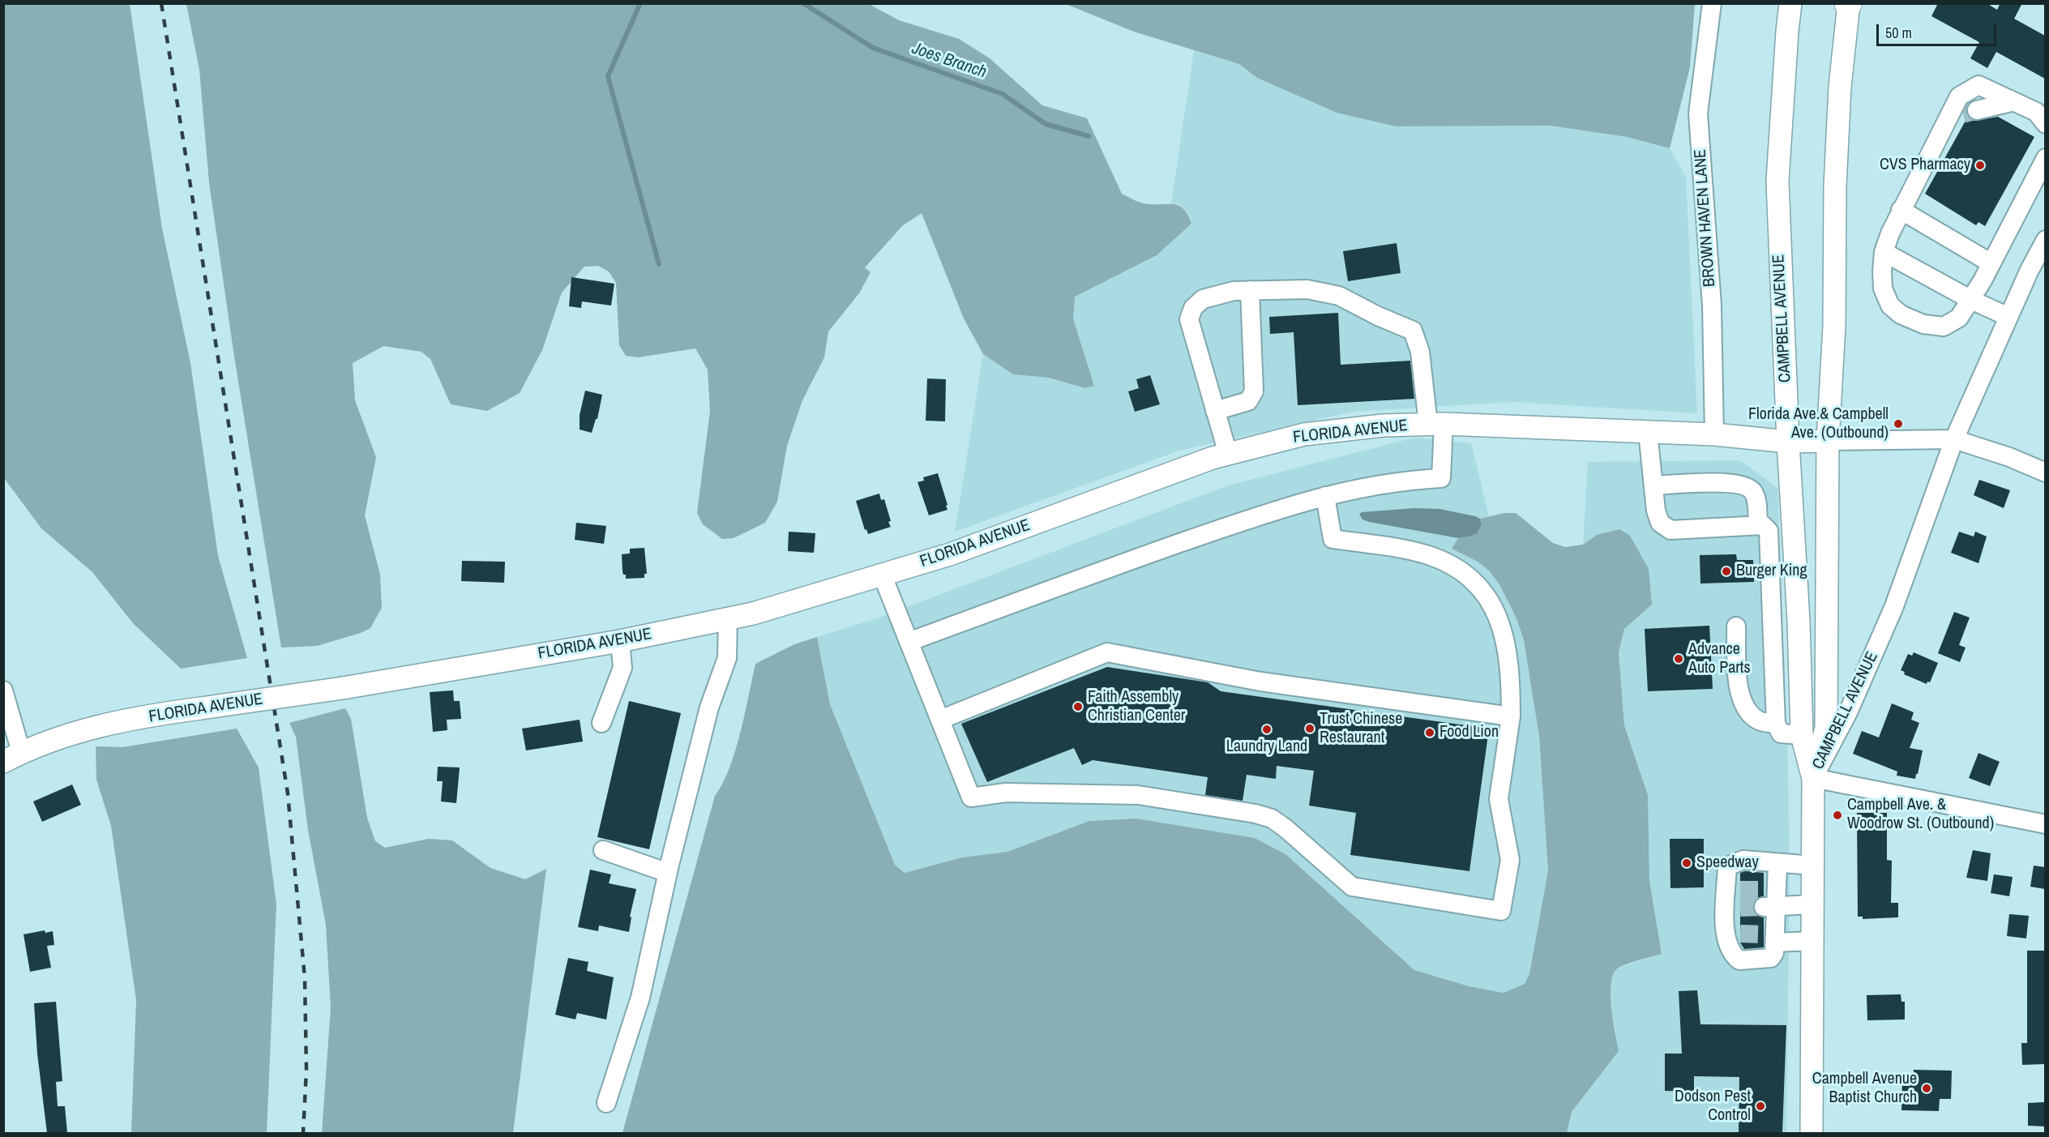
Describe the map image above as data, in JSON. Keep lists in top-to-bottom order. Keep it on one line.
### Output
{"streets":{"main road":["CAMPBELL AVENUE","FLORIDA AVENUE"],"street":["BROWN HAVEN LANE"]},"crossings":[["BROWN HAVEN LANE","FLORIDA AVENUE"],["CAMPBELL AVENUE","FLORIDA AVENUE"]],"water":["Joes Branch"],"places":["CVS Pharmacy","Florida Ave.& Campbell Ave. (Outbound)","Burger King","Advance Auto Parts","Faith Assembly Christian Center","Trust Chinese Restaurant","Laundry Land","Food Lion","Campbell Ave. & Woodrow St. (Outbound)","Speedway","Campbell Avenue Baptist Church","Dodson Pest Control"],"scale_bar":"50 m"}
